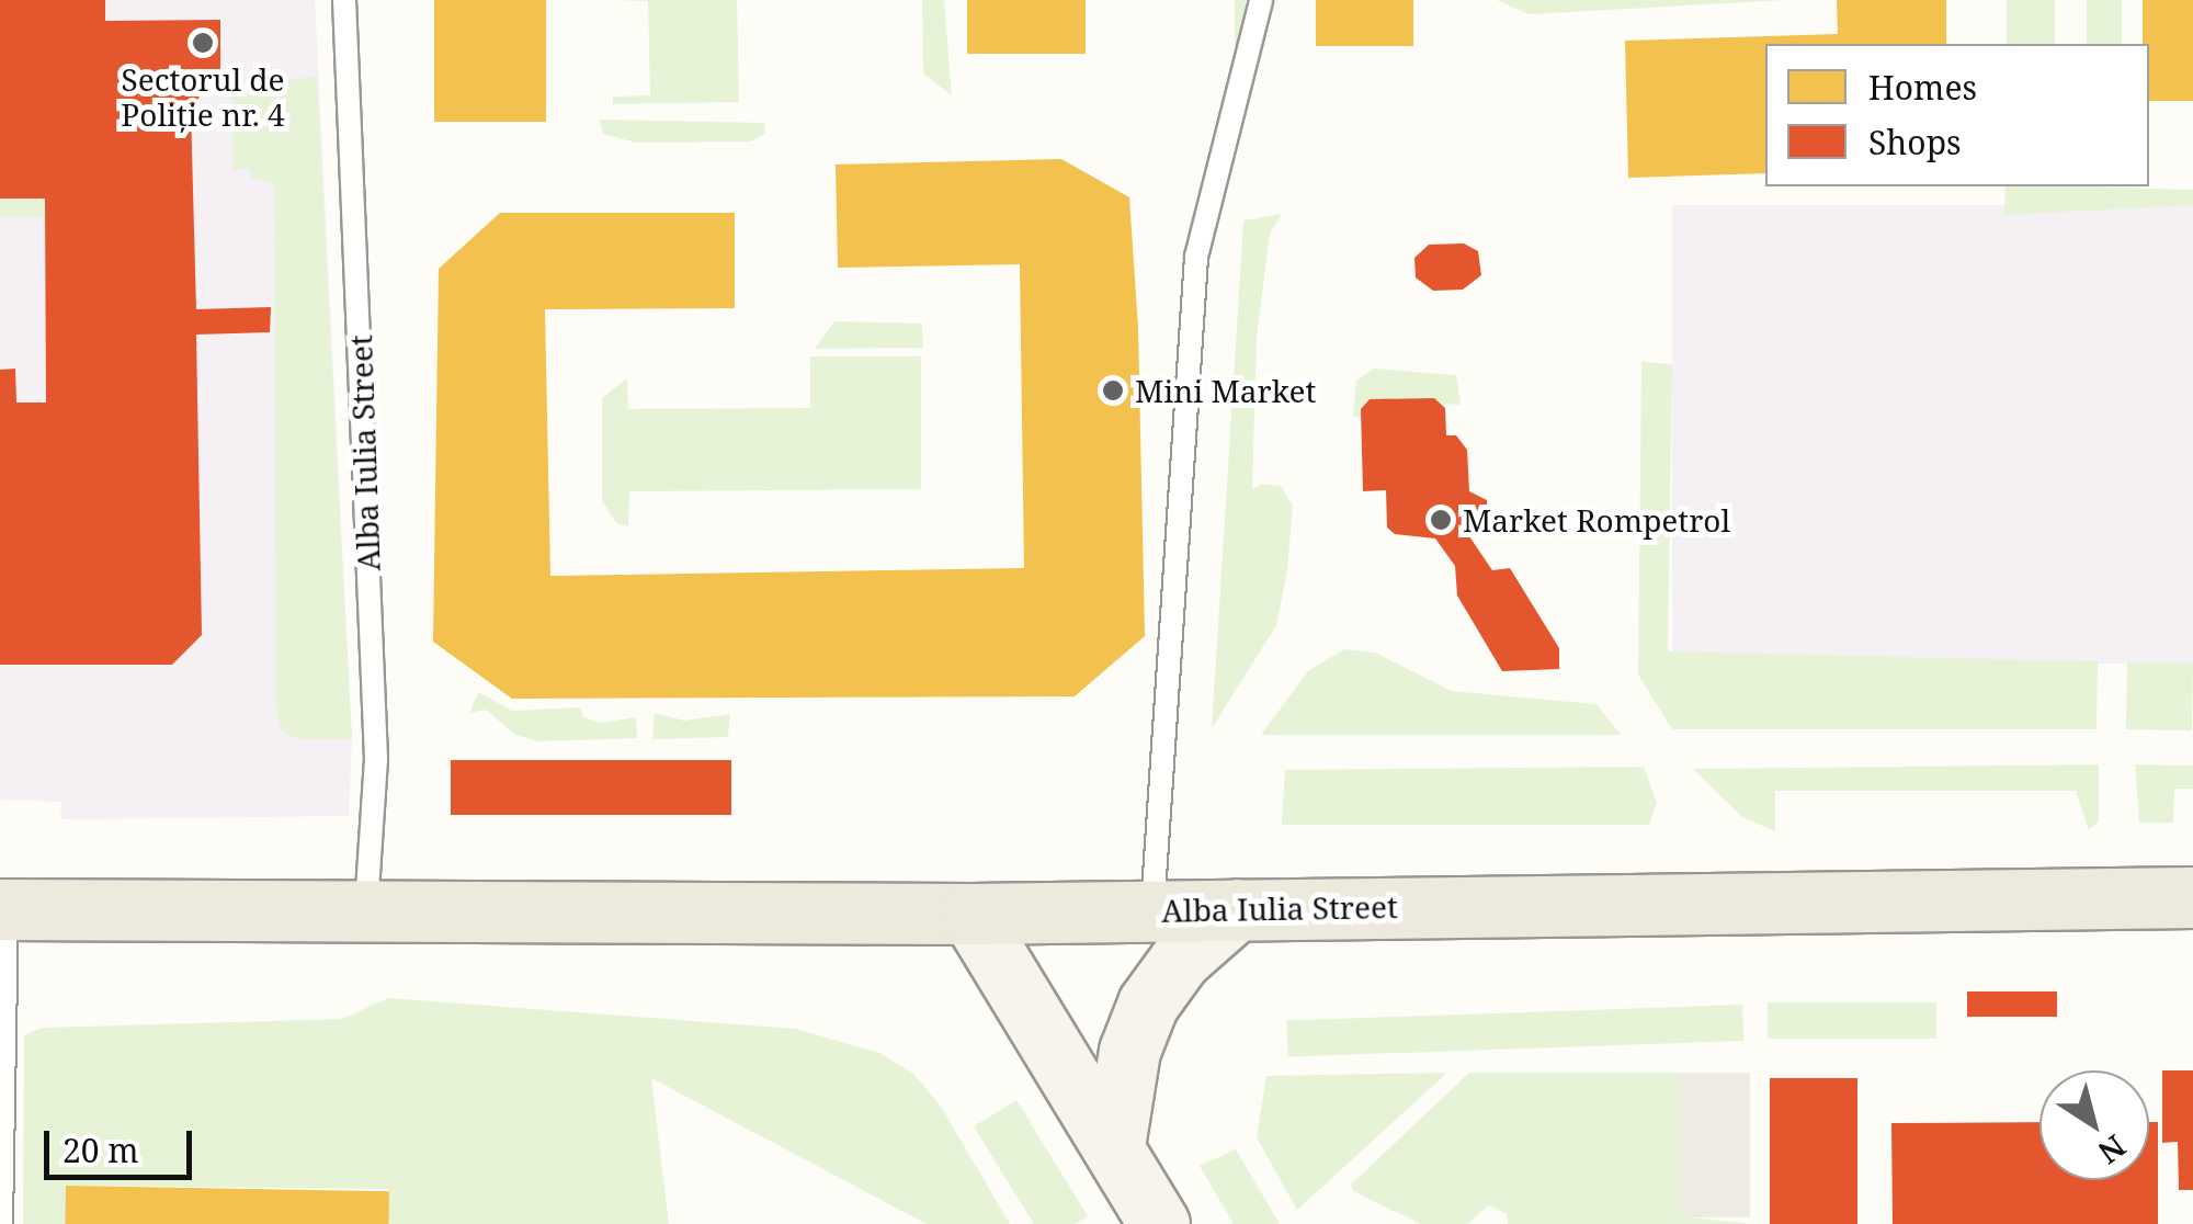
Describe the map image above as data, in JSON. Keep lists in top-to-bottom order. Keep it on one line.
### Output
{"streets":{"main road":["Alba Iulia Street"]},"places":["Sectorul de Poliție nr. 4","Mini Market","Market Rompetrol"],"legend":["Homes","Shops"],"scale_bar":"20 m","north":"bottom right"}
